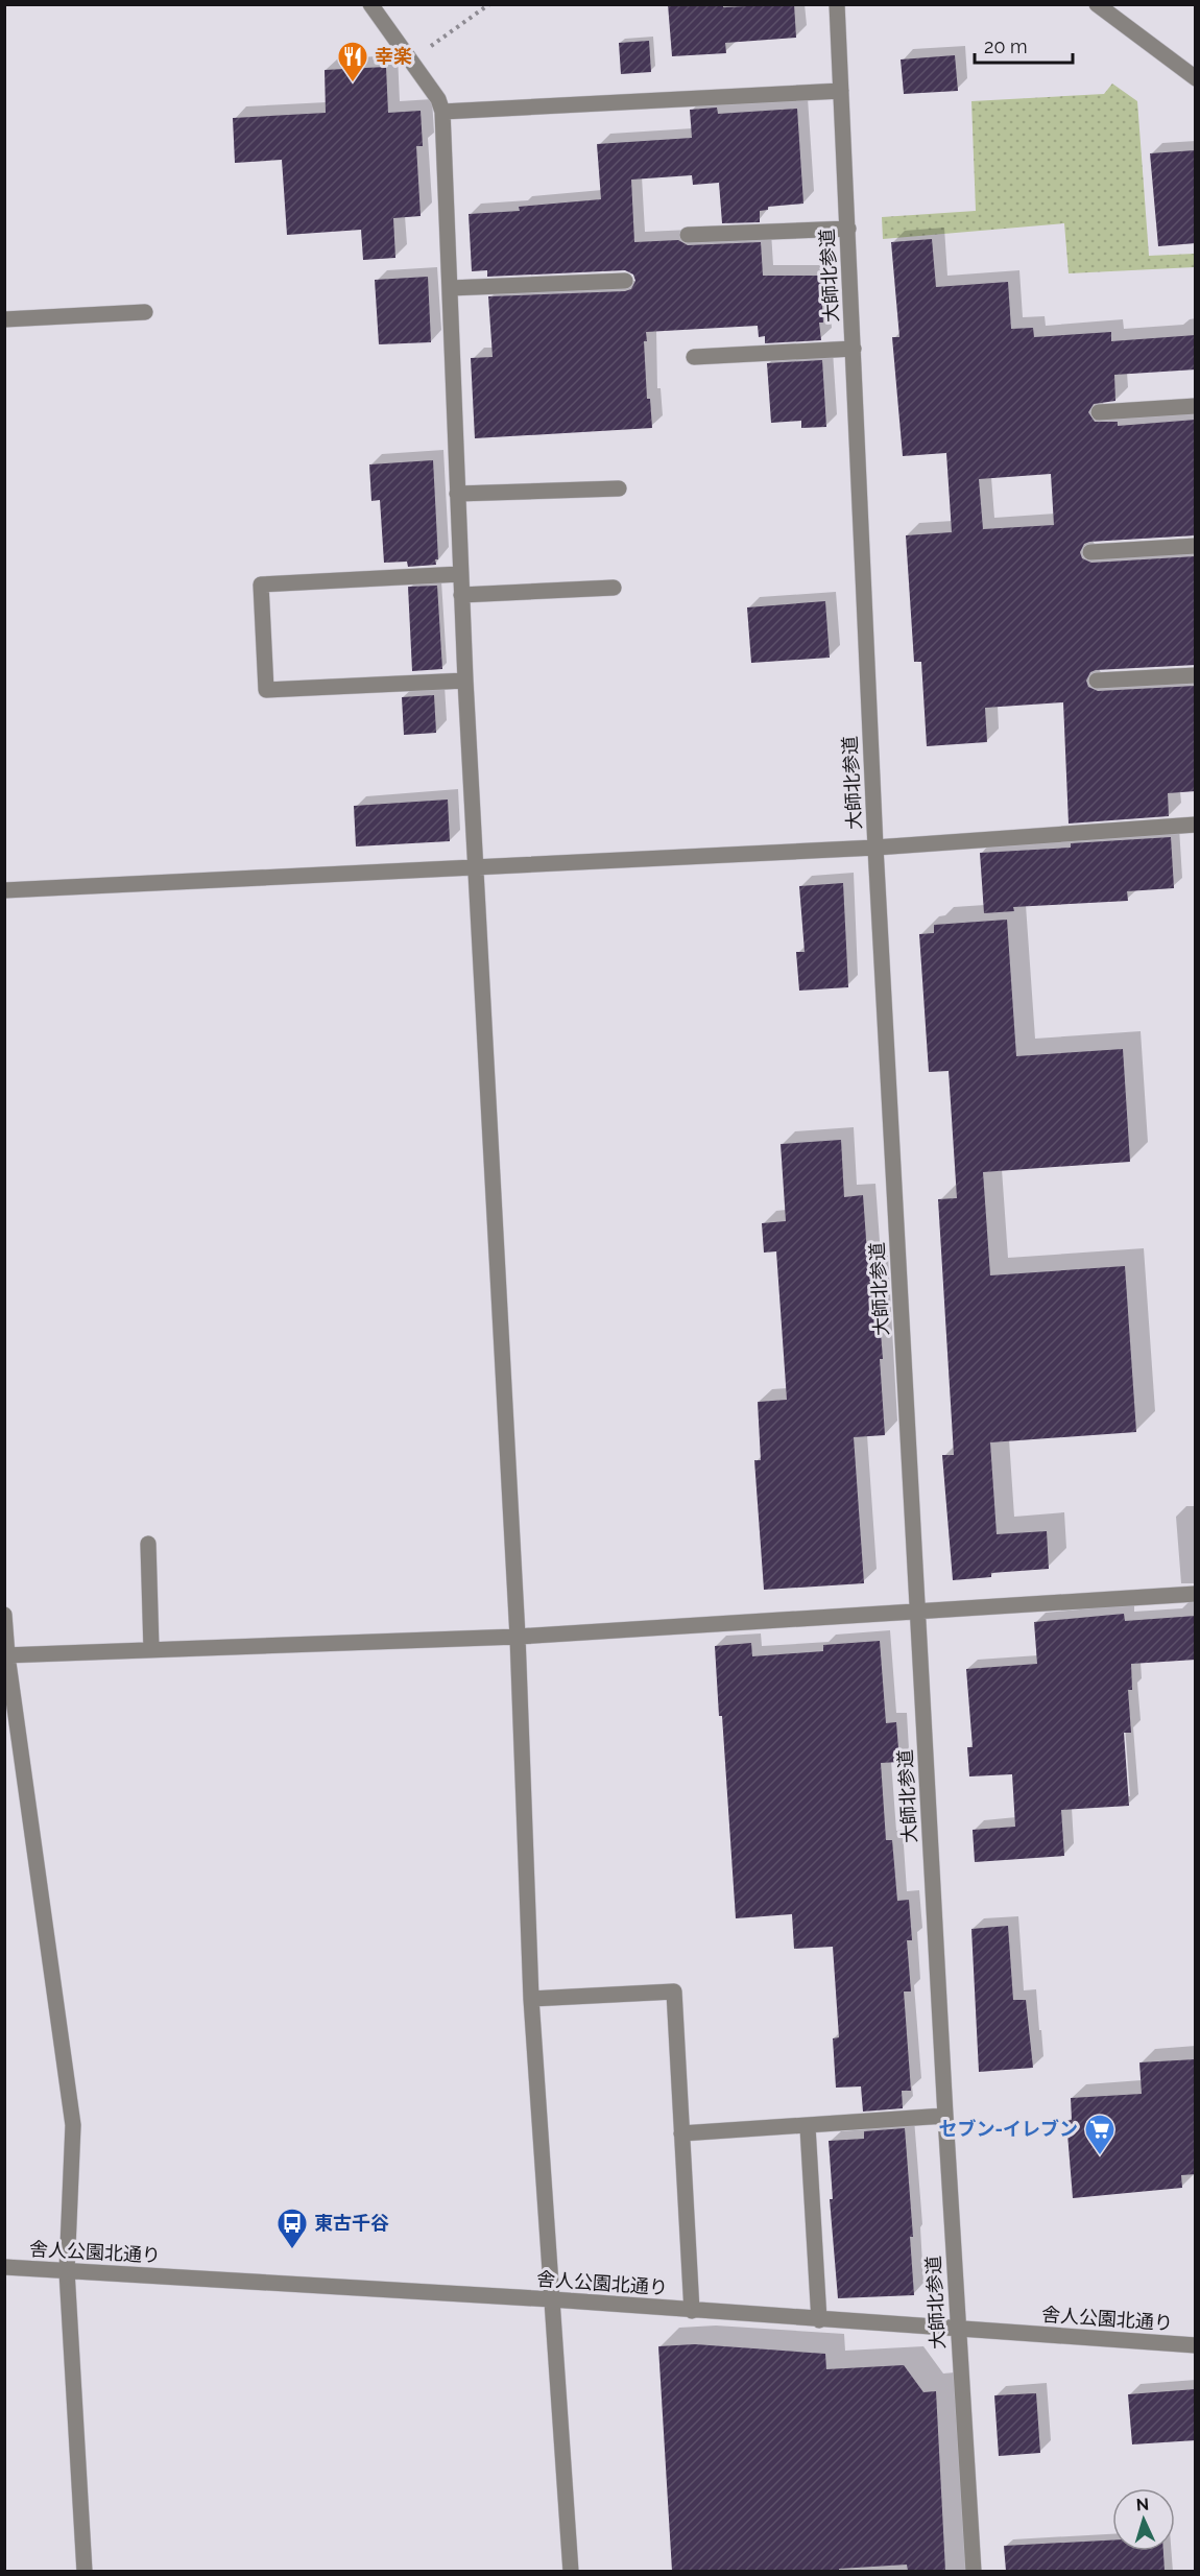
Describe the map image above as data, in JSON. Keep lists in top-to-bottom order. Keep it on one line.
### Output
{"streets":{"street":["大師北参道","舎人公園北通り"]},"crossings":[["大師北参道","舎人公園北通り"]],"places":{"restaurant":["幸楽"],"supermarket":["セブン-イレブン"],"bus stop":["東古千谷"]},"scale_bar":"20 m","north":"top"}
